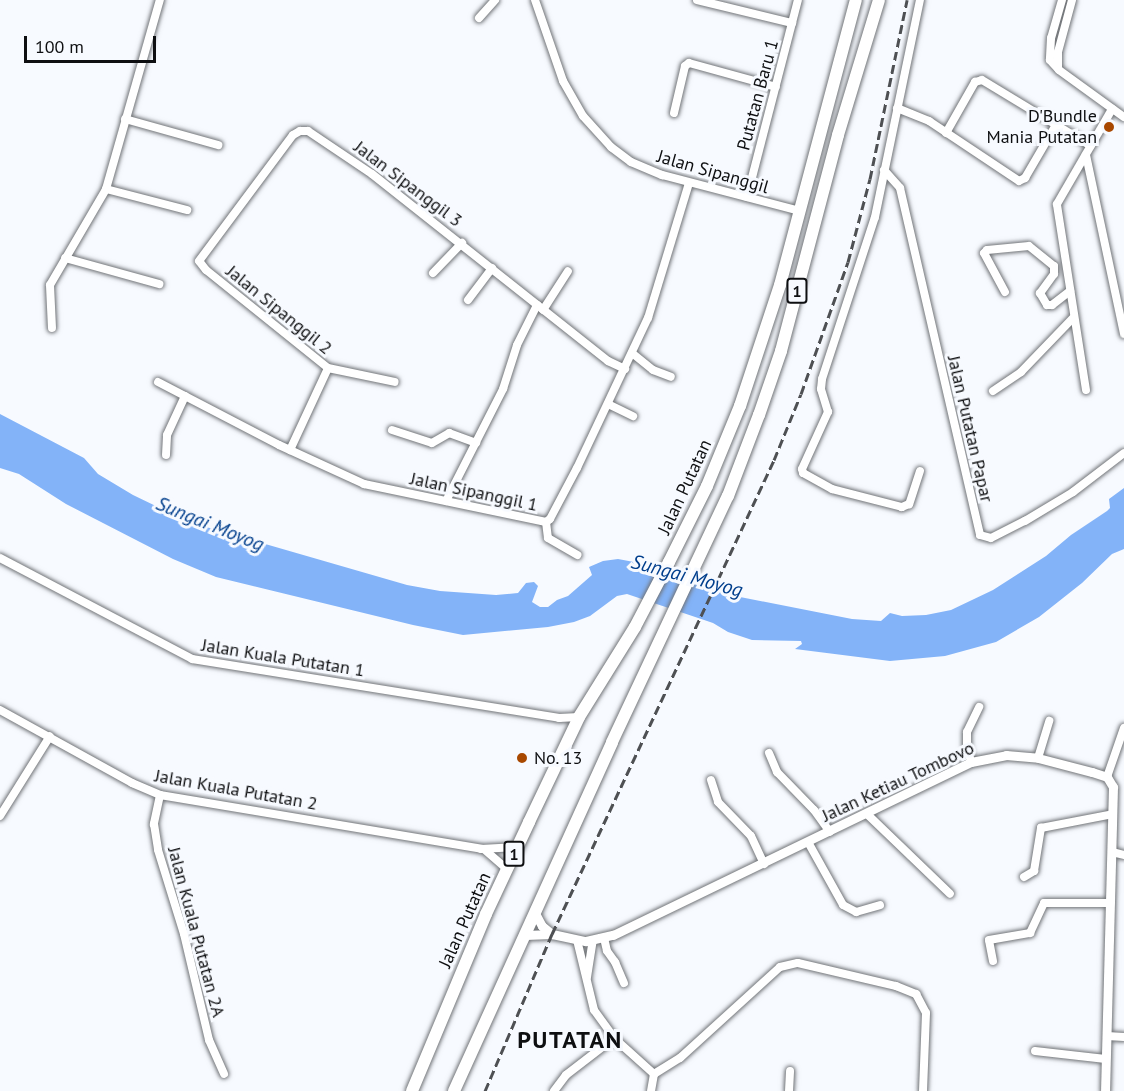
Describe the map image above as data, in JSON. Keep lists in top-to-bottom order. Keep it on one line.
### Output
{"streets":{"highway":["1","Jalan Putatan"],"street":["Putatan Baru 1","Jalan Sipanggil","Jalan Sipanggil 3","Jalan Sipanggil 2","Jalan Putatan Papar","Jalan Sipanggil 1","Jalan Kuala Putatan 1","Jalan Ketiau Tombovo","Jalan Kuala Putatan 2","Jalan Kuala Putatan 2A"]},"crossings":[["Putatan Baru 1","Jalan Sipanggil"],["Jalan Sipanggil","Jalan Putatan"],["Jalan Sipanggil","Jalan Sipanggil 1"],["Jalan Sipanggil 3","Jalan Sipanggil 2"],["Jalan Sipanggil 3","Jalan Sipanggil 1"],["1","Jalan Ketiau Tombovo"],["Jalan Sipanggil 2","Jalan Sipanggil 1"],["Jalan Putatan","Jalan Kuala Putatan 1"],["Jalan Putatan","Jalan Kuala Putatan 2"],["Jalan Kuala Putatan 2","Jalan Kuala Putatan 2A"]],"districts":["PUTATAN"],"water":["Sungai Moyog"],"places":["D'Bundle Mania Putatan","No. 13"],"scale_bar":"100 m"}
